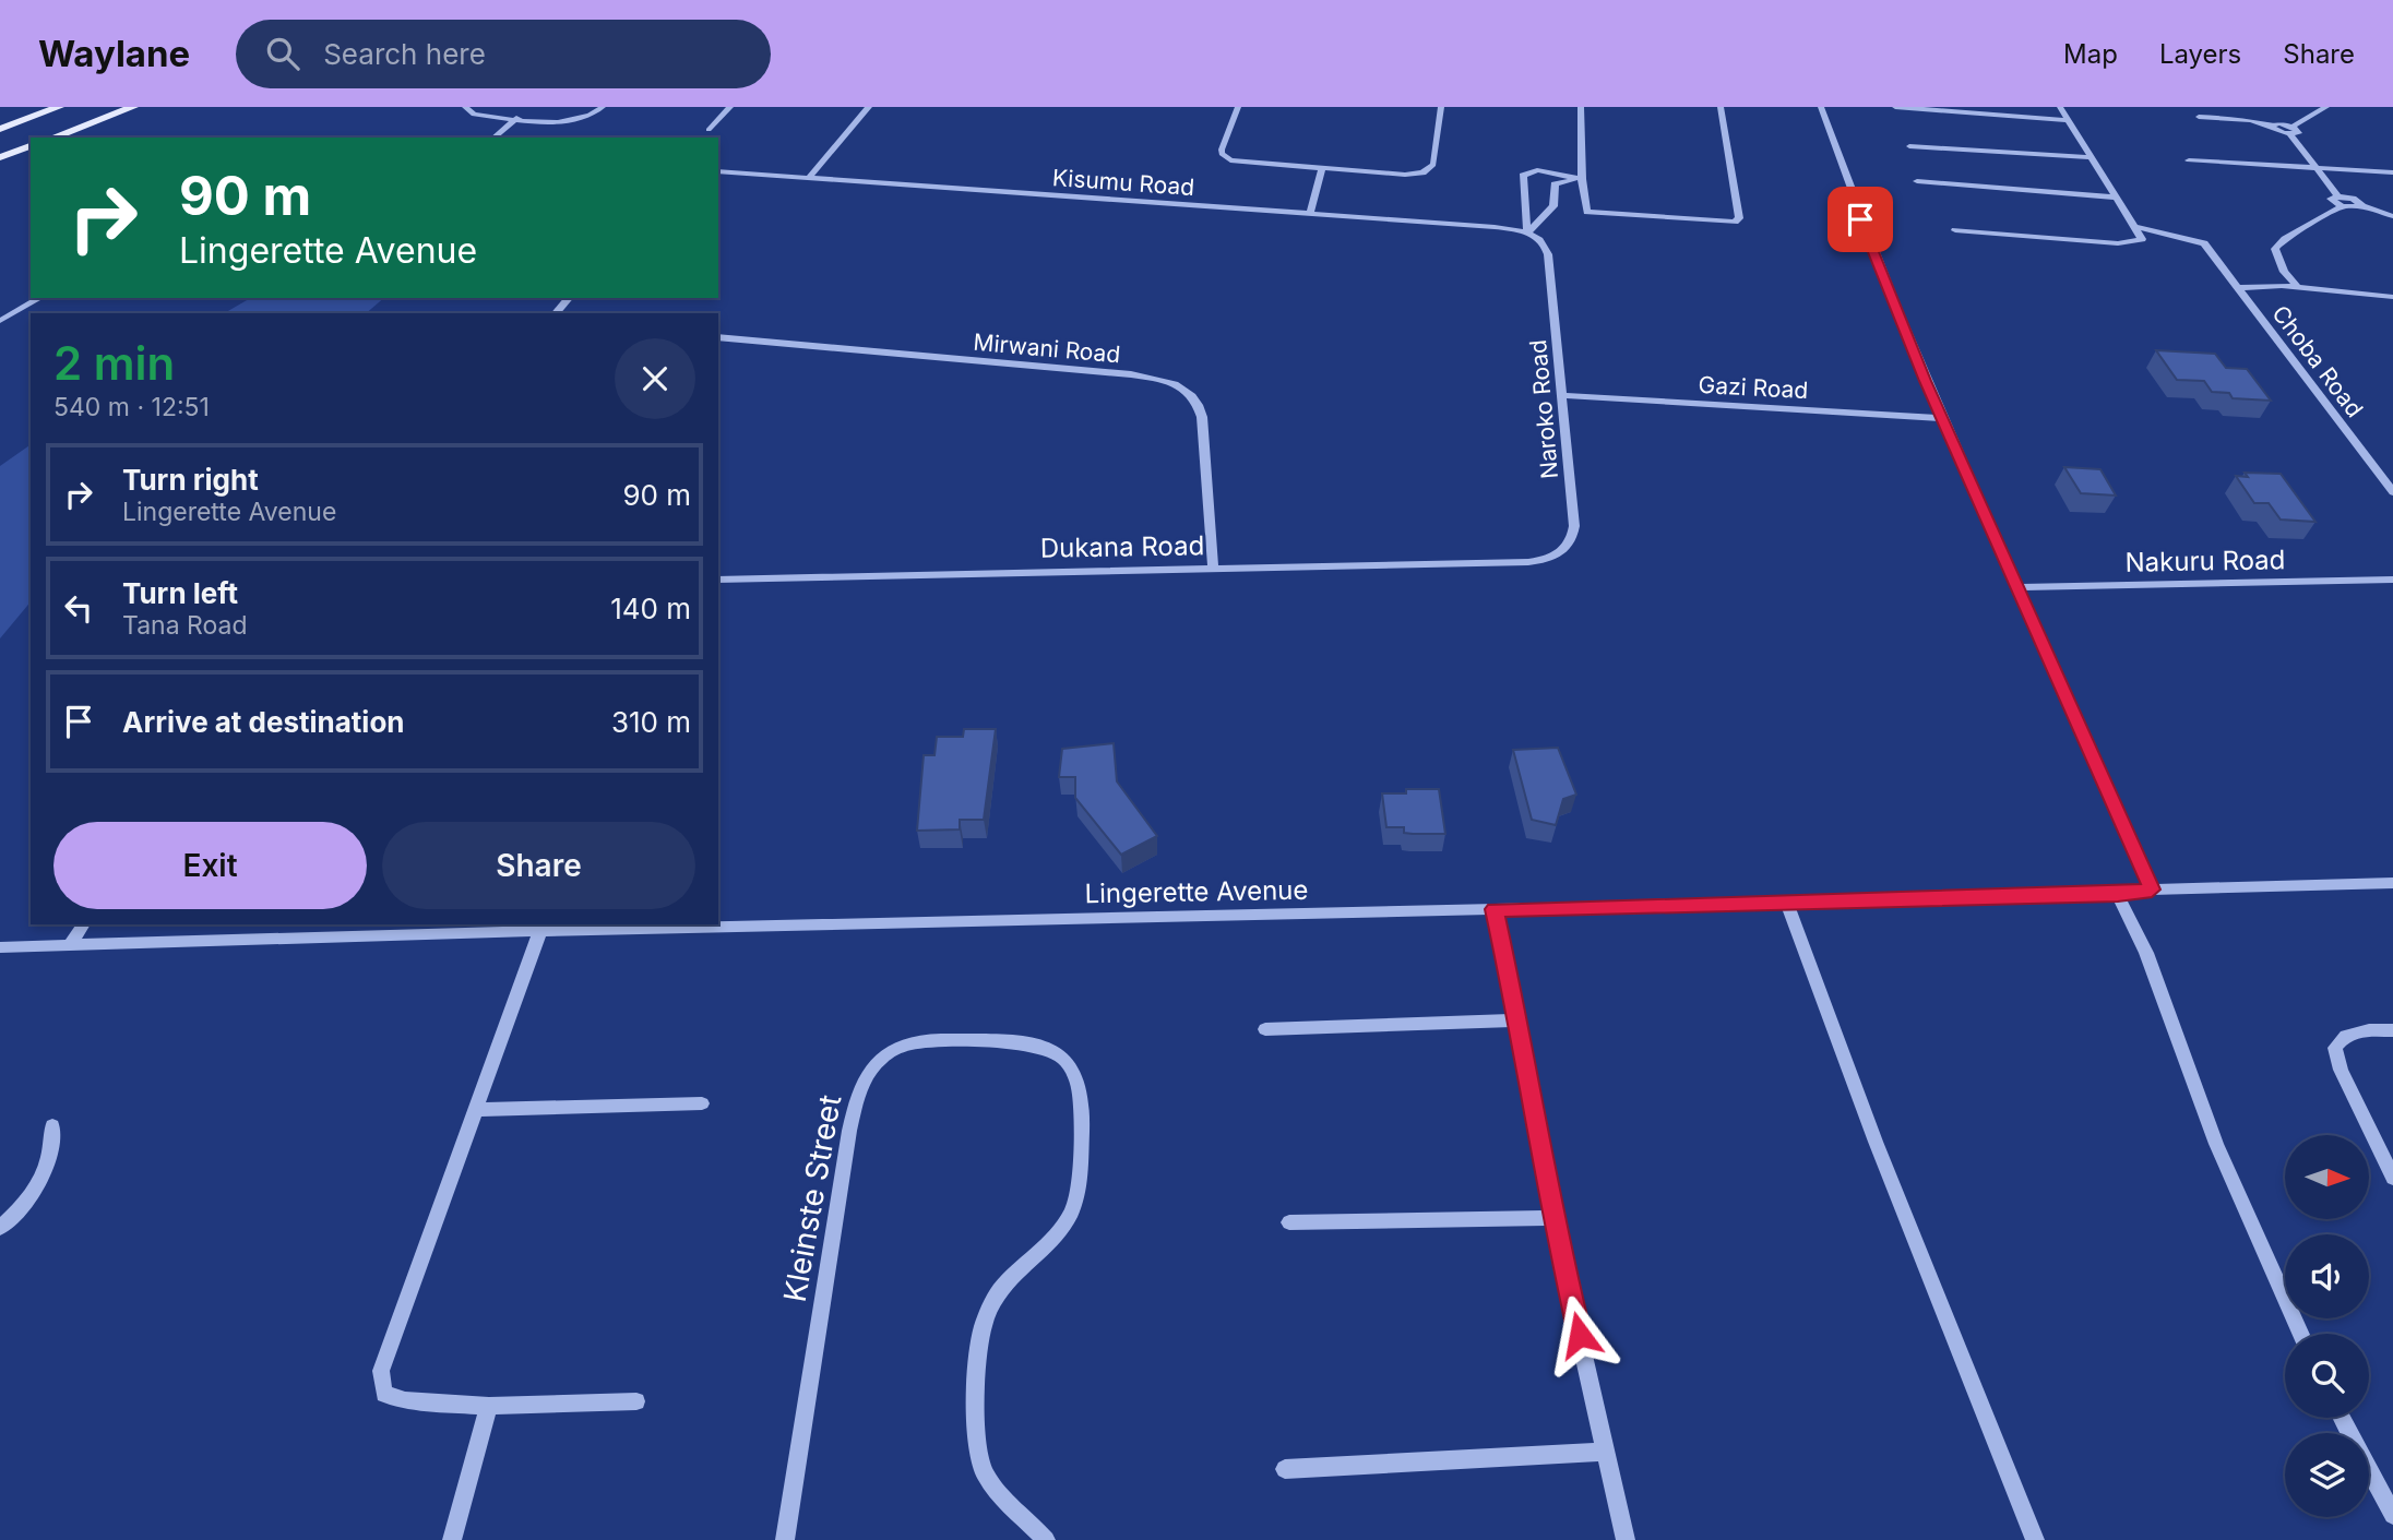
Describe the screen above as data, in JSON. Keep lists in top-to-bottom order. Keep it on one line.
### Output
{"streets":{"street":["Kisumu Road","Mirwani Road","Choba Road","Gazi Road","Naroko Road","Dukana Road","Nakuru Road","Lingerette Avenue","Kleinste Street"]},"crossings":[["Kisumu Road","Naroko Road"],["Mirwani Road","Dukana Road"],["Gazi Road","Naroko Road"],["Naroko Road","Dukana Road"]],"north":"right","page":{"header":"Waylane","search":"Search here","nav":["Map","Layers","Share"],"turn":["90 m","Lingerette Avenue"],"heading":["2 min","540 m · 12:51"],"list":[{"name":"Turn right","note":"Lingerette Avenue","value":"90 m"},{"name":"Turn left","note":"Tana Road","value":"140 m"},{"name":"Arrive at destination","value":"310 m"}],"buttons":["Exit","Share"]}}
